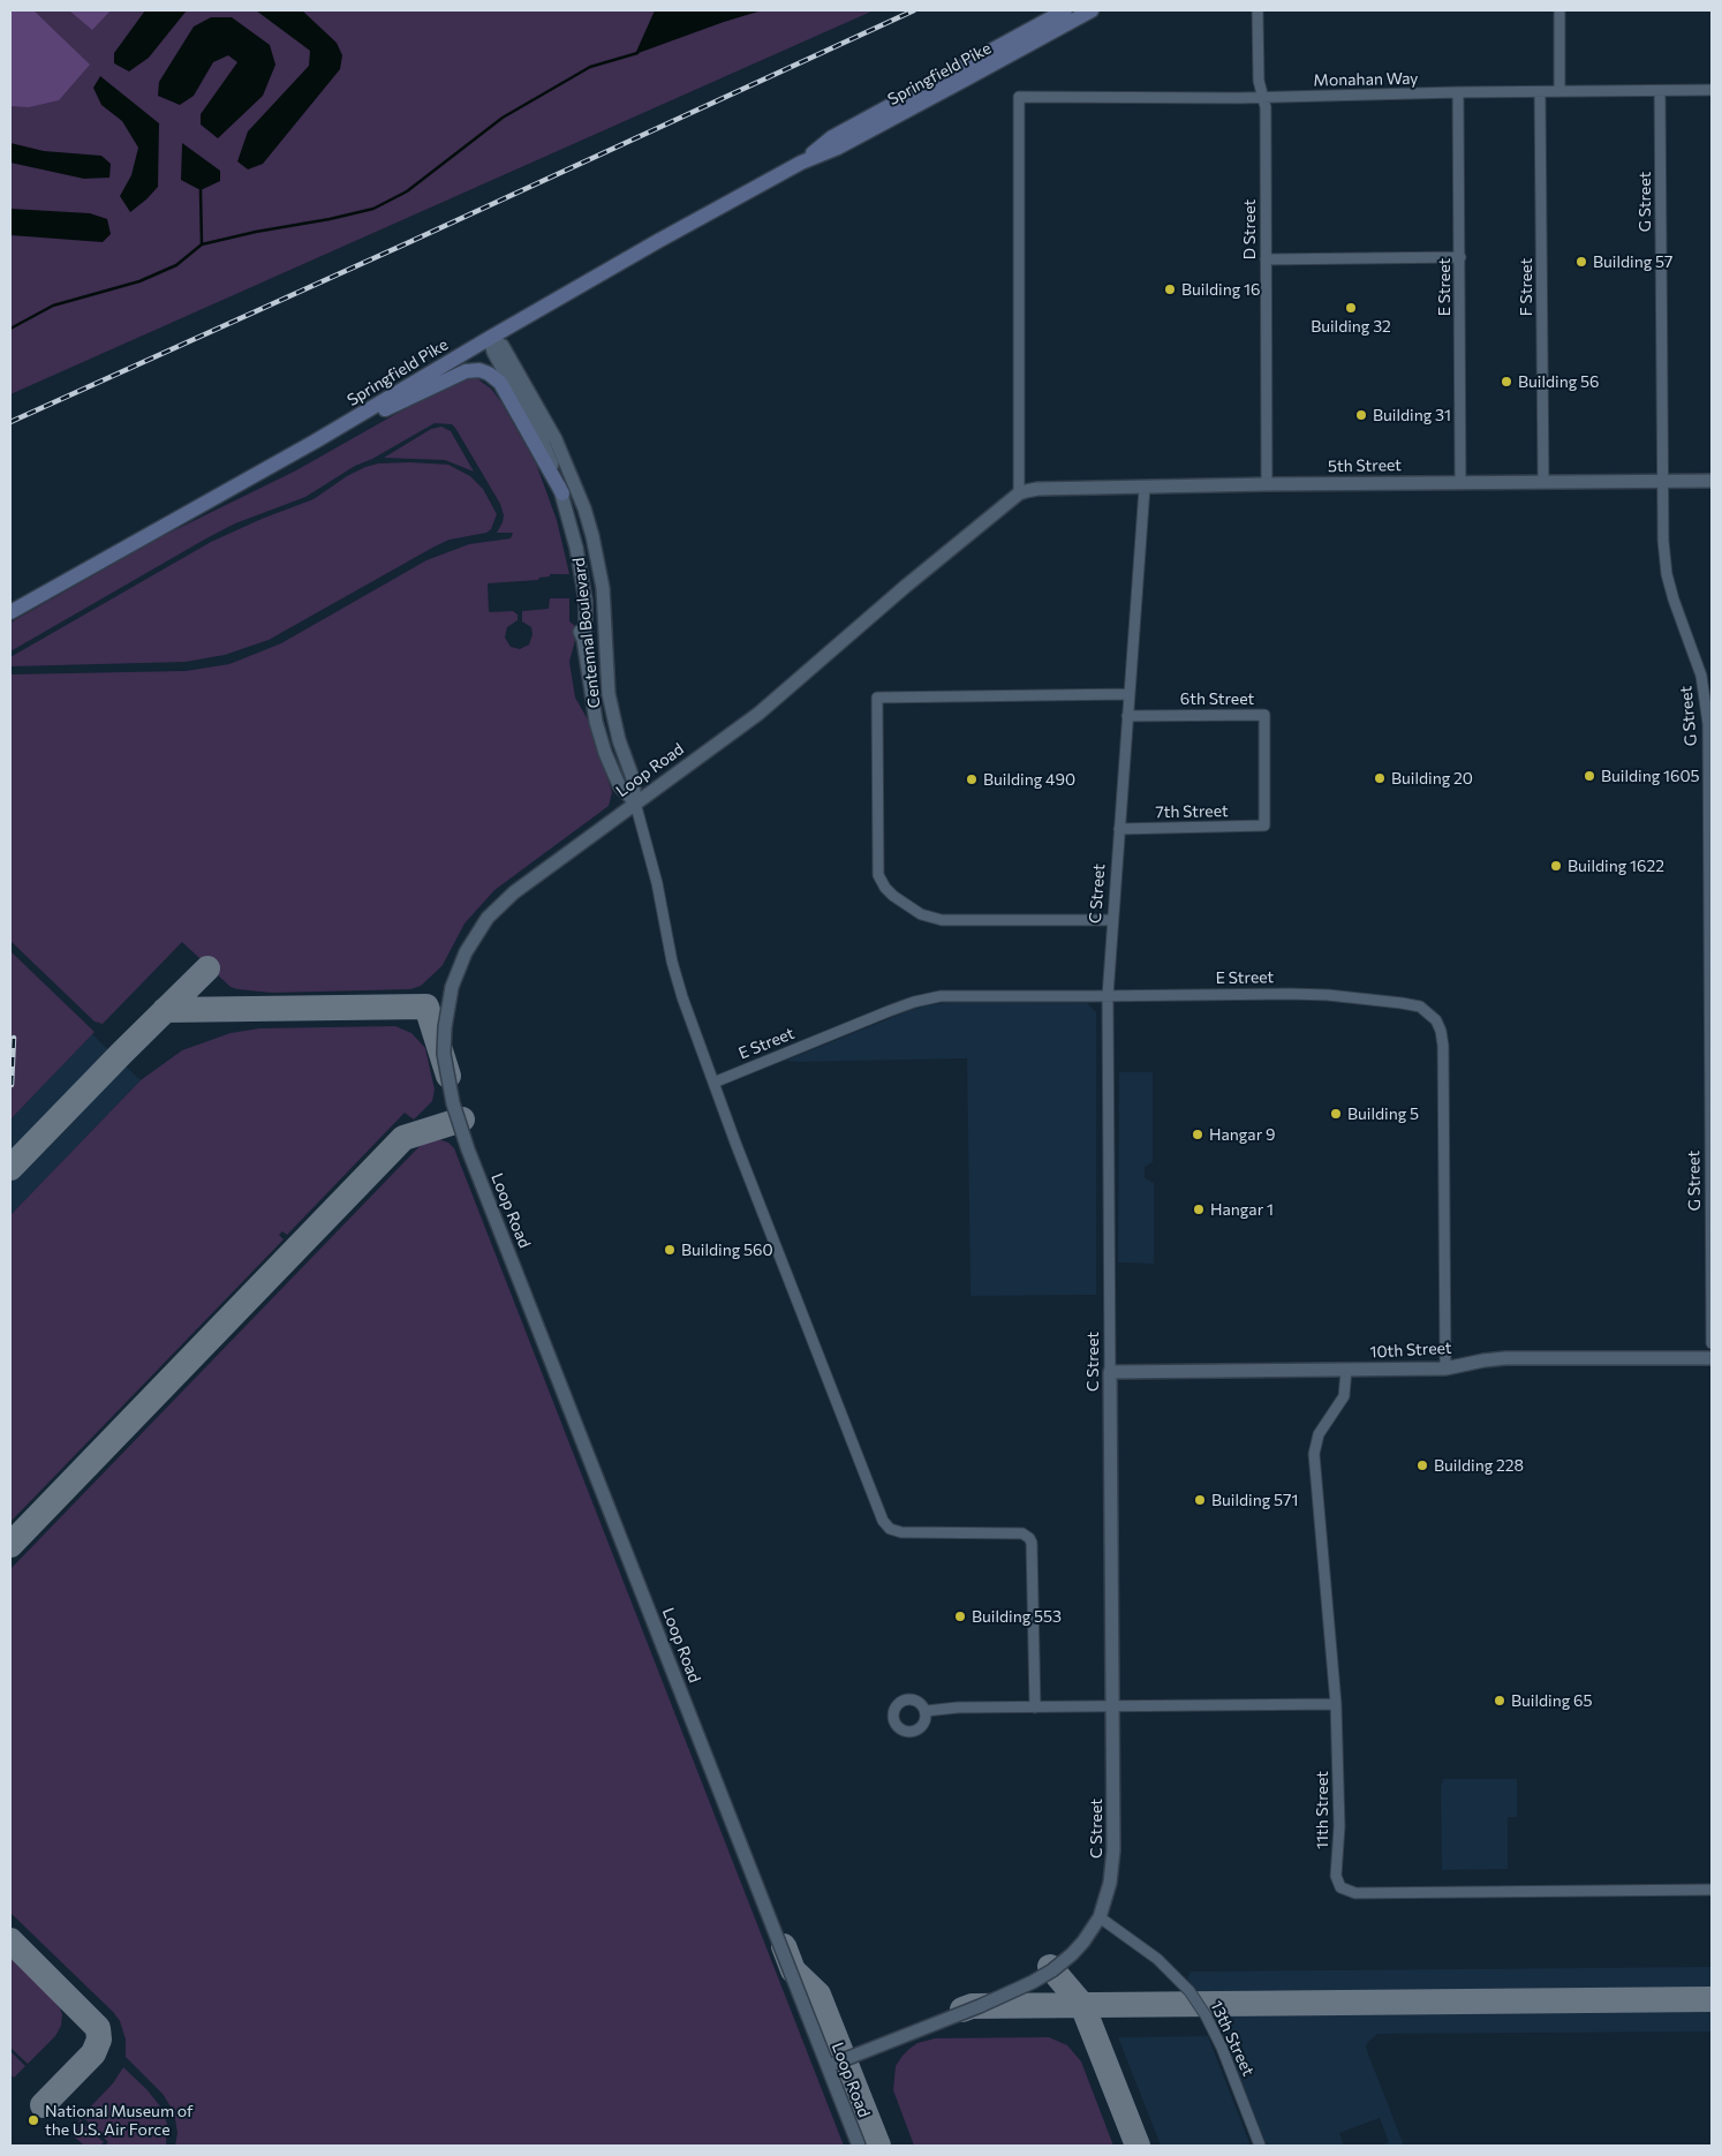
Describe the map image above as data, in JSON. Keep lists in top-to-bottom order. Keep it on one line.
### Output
{"streets":{"main road":["Springfield Pike"],"street":["Monahan Way","G Street","D Street","E Street","F Street","5th Street","Centennal Boulevard","6th Street","Loop Road","7th Street","C Street","10th Street","11th Street","13th Street"]},"crossings":[["Springfield Pike","Centennal Boulevard"],["Monahan Way","G Street"],["Monahan Way","D Street"],["Monahan Way","E Street"],["Monahan Way","F Street"],["Monahan Way","5th Street"],["Monahan Way","Loop Road"],["G Street","5th Street"],["D Street","5th Street"],["E Street","5th Street"],["E Street","C Street"],["E Street","10th Street"],["F Street","5th Street"],["5th Street","Loop Road"],["5th Street","C Street"],["Centennal Boulevard","Loop Road"],["6th Street","7th Street"],["6th Street","C Street"],["Loop Road","C Street"],["7th Street","C Street"],["C Street","10th Street"],["C Street","13th Street"],["10th Street","11th Street"]],"places":["Building 57","Building 16","Building 32","Building 56","Building 31","Building 1605","Building 20","Building 490","Building 1622","Building 5","Hangar 9","Hangar 1","Building 560","Building 228","Building 571","Building 553","Building 65","National Museum of the U.S. Air Force"]}
